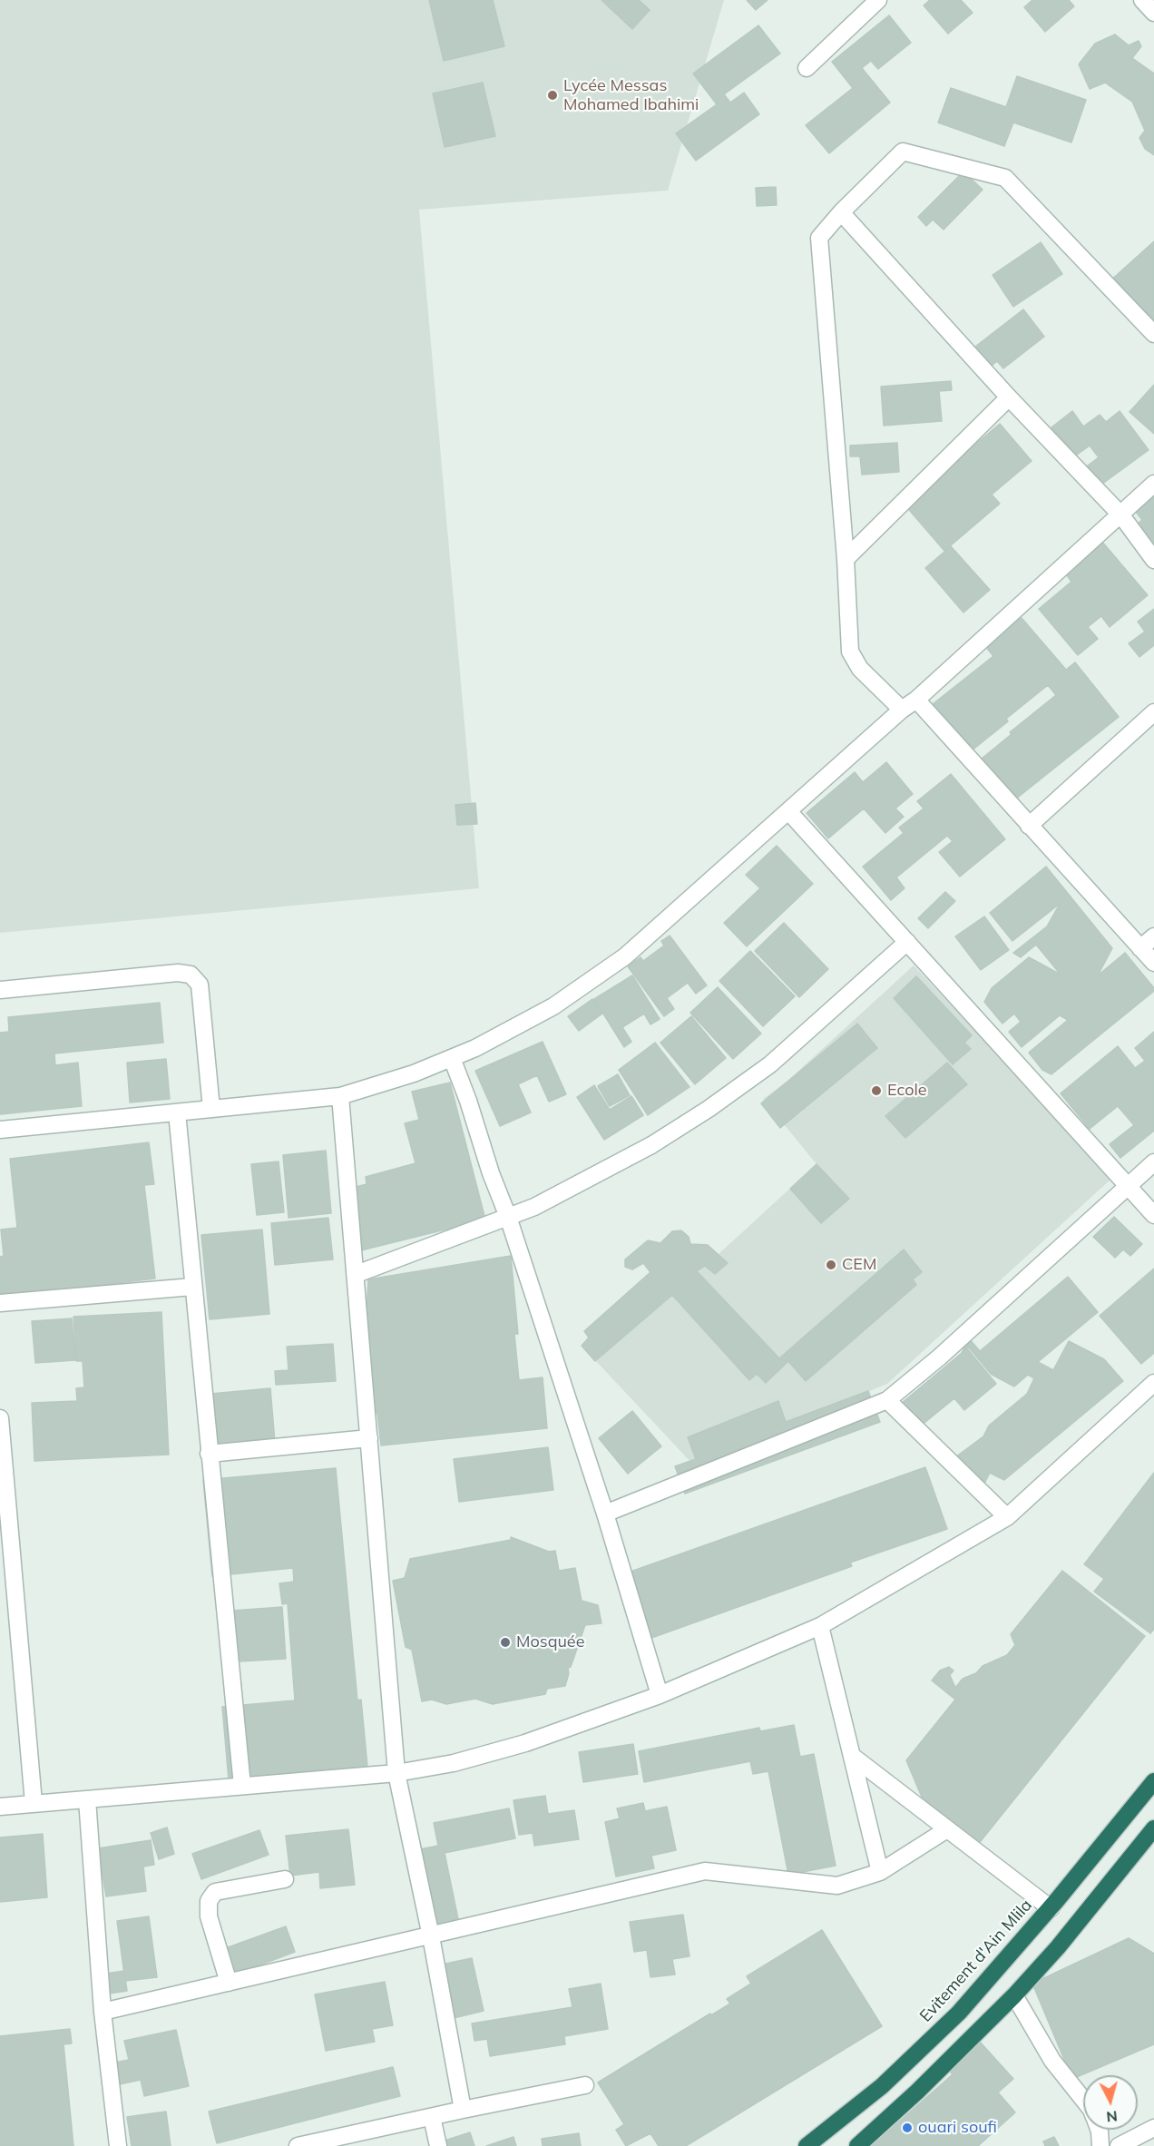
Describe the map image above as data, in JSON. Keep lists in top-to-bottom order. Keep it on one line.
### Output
{"streets":{"highway":["Evitement d'Ain Mlila"]},"places":["Lycée Messas Mohamed Ibahimi","Ecole","CEM","Mosquée","ouari soufi"],"north":"bottom"}
